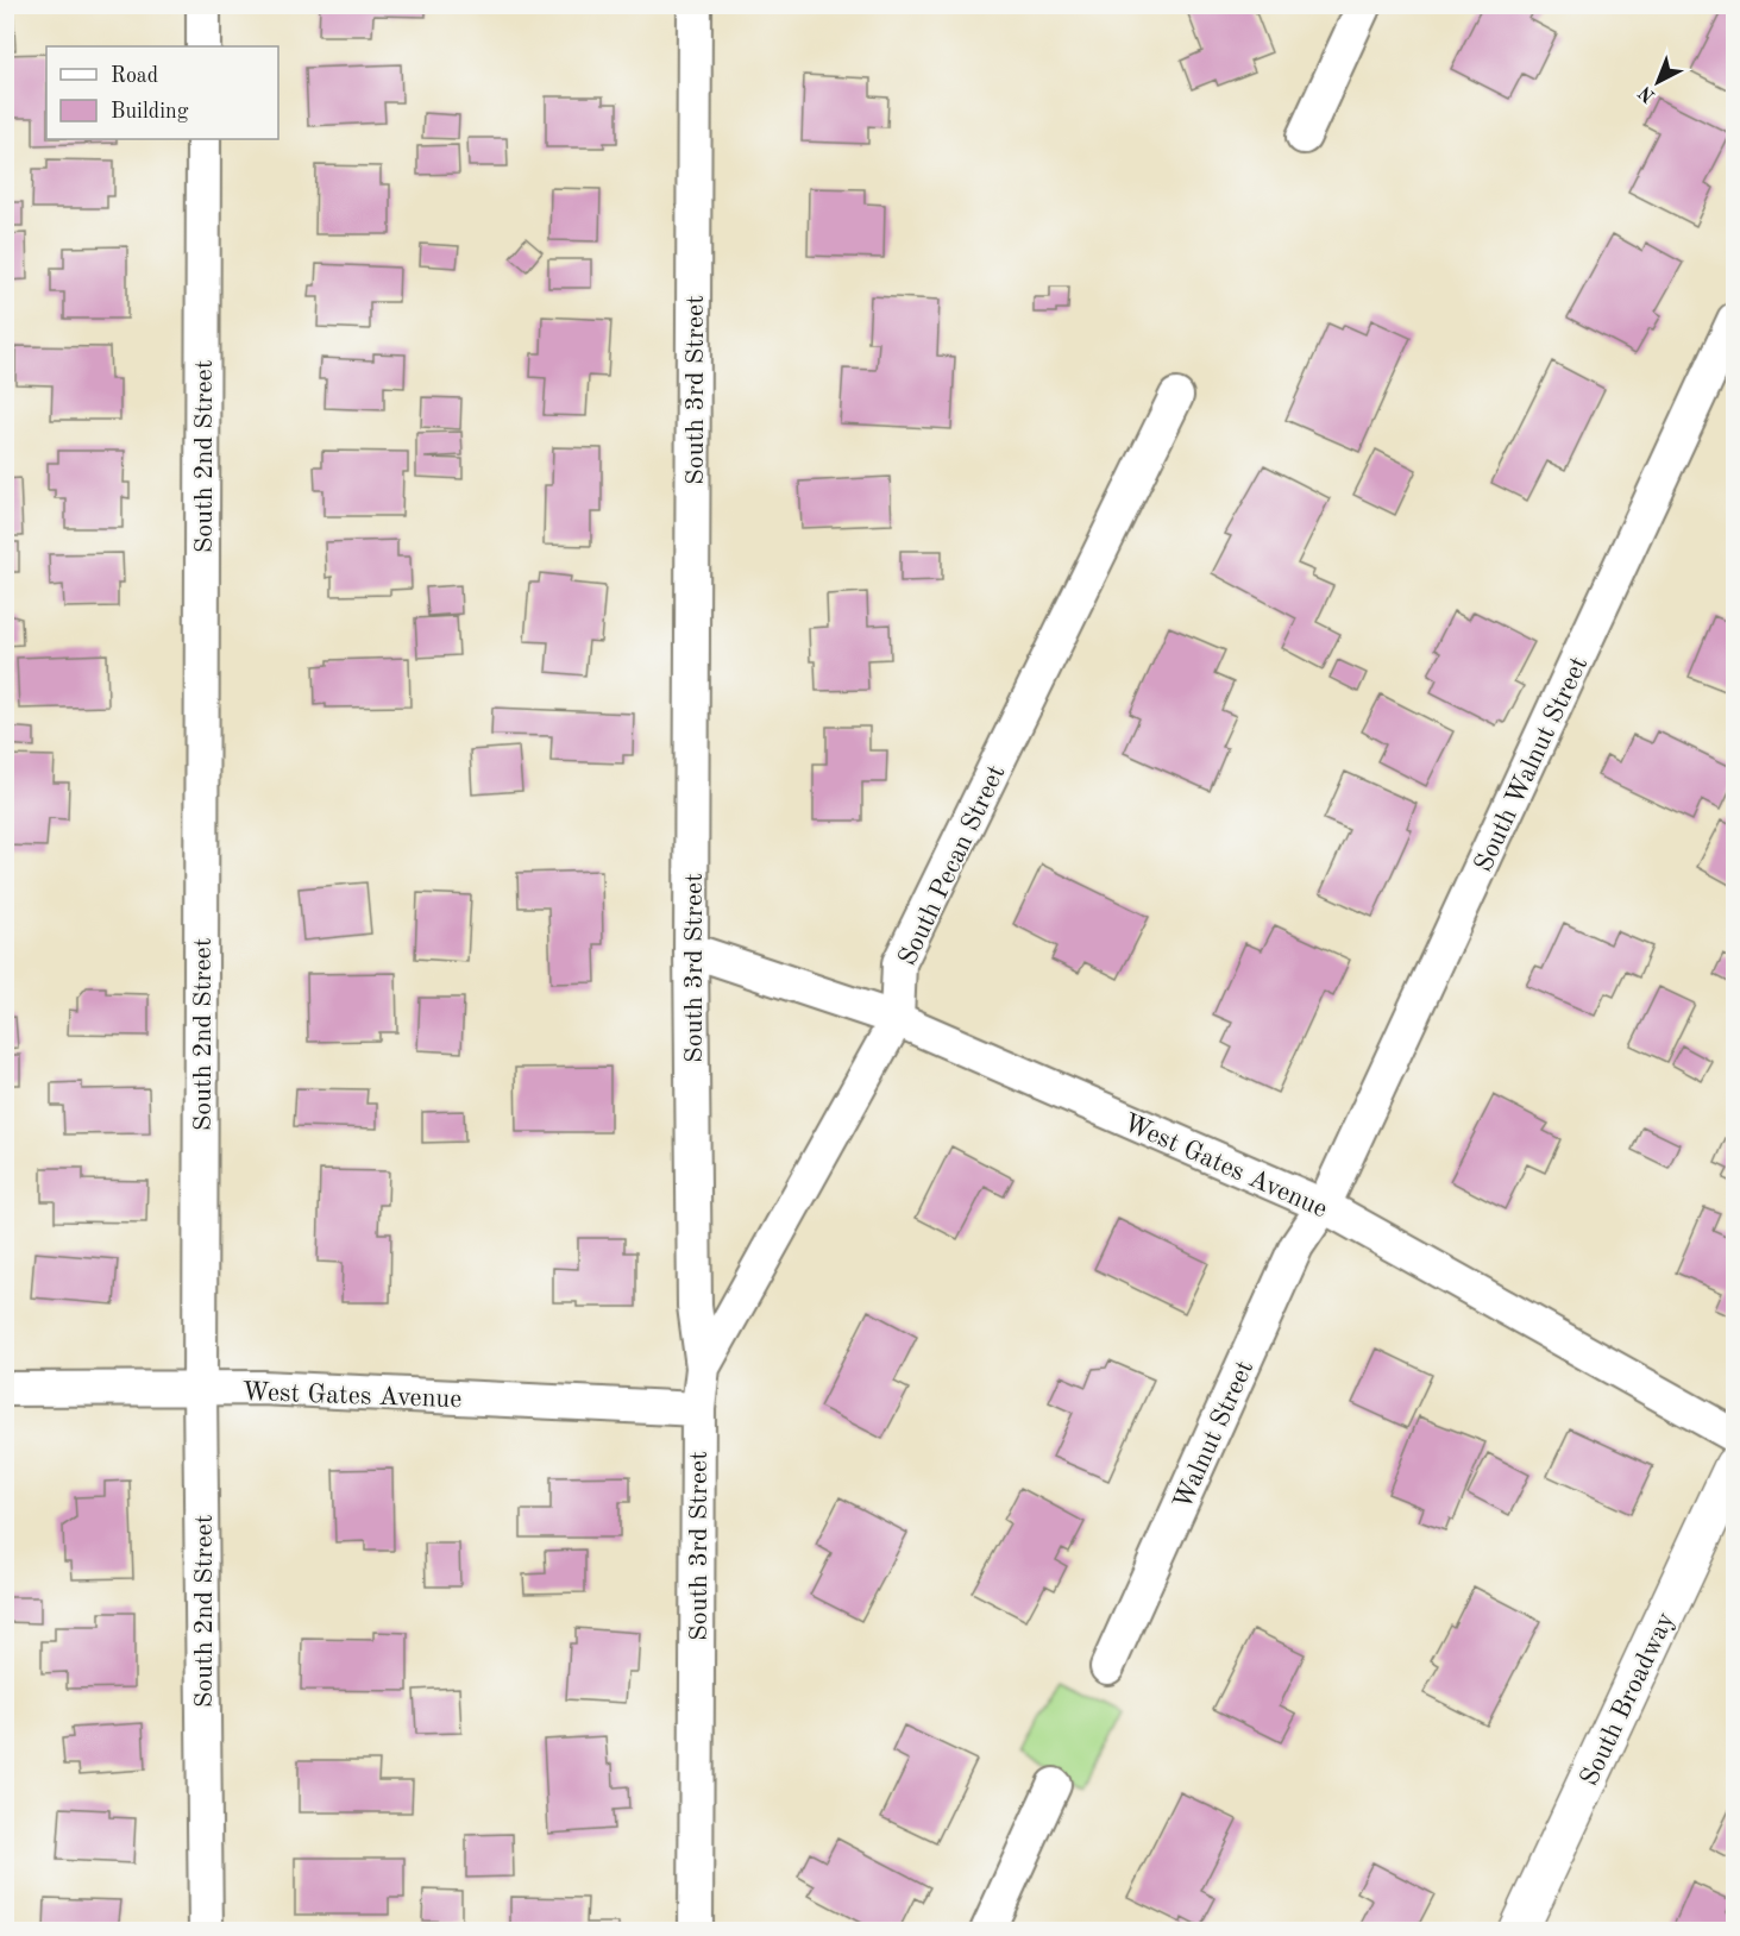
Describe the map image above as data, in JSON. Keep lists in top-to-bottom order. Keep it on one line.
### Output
{"streets":{"street":["South 3rd Street","South 2nd Street","South Walnut Street","South Pecan Street","West Gates Avenue","Walnut Street","South Broadway"]},"crossings":[["South 3rd Street","South Pecan Street"],["South 3rd Street","West Gates Avenue"],["South 2nd Street","West Gates Avenue"],["South Walnut Street","West Gates Avenue"],["South Walnut Street","Walnut Street"],["South Pecan Street","West Gates Avenue"],["West Gates Avenue","Walnut Street"]],"legend":["Road","Building"],"north":"bottom left"}
